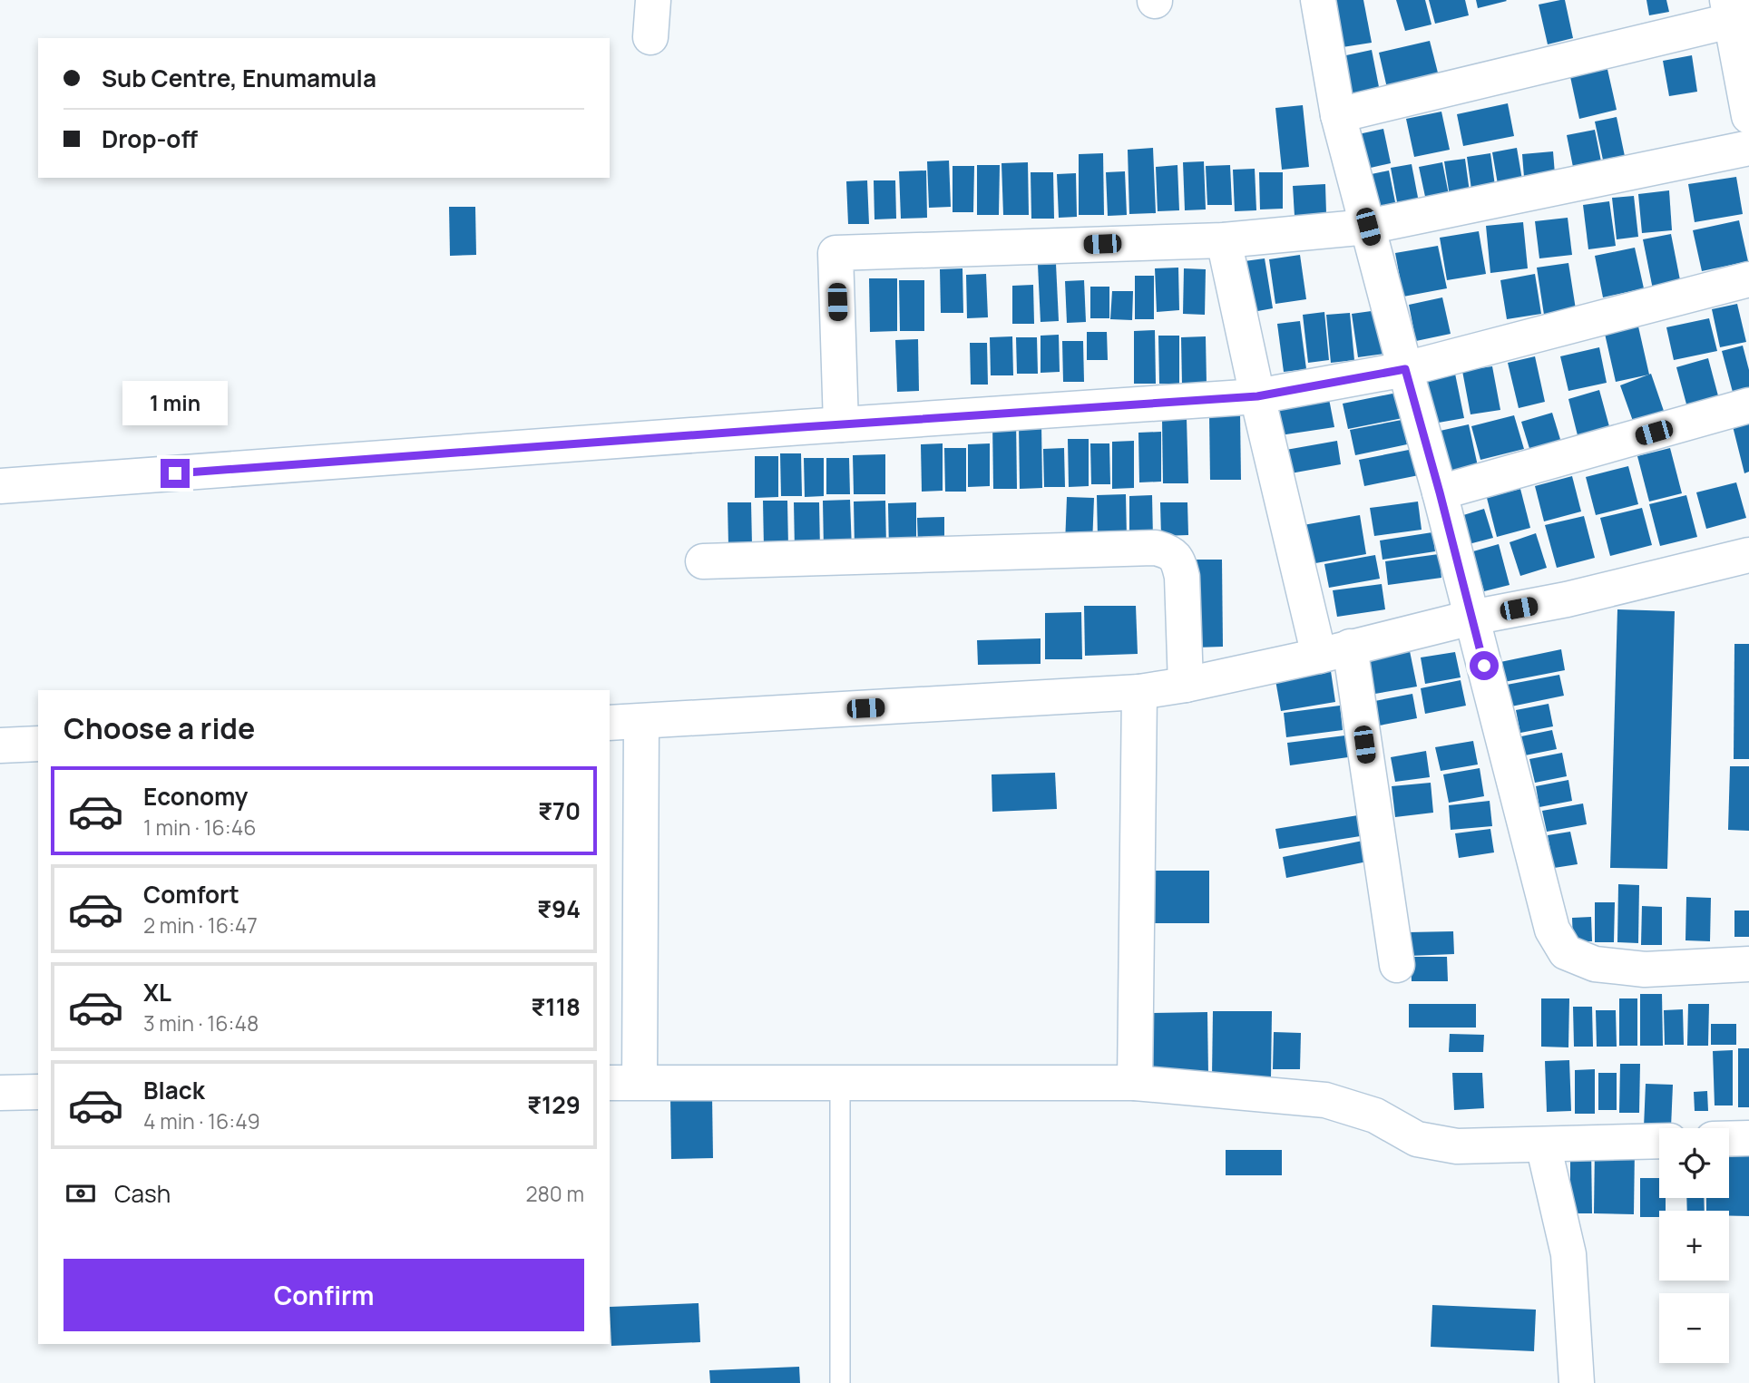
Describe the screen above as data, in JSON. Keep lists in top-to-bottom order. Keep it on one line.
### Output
{"page":{"banner":["Sub Centre, Enumamula","Drop-off"],"bubble":"1 min","heading":"Choose a ride","list":[{"name":"Economy","note":"1 min · 16:46","value":"₹70"},{"name":"Comfort","note":"2 min · 16:47","value":"₹94"},{"name":"XL","note":"3 min · 16:48","value":"₹118"},{"name":"Black","note":"4 min · 16:49","value":"₹129"}],"map_buttons":["+","−"],"pay":["Cash","280 m"],"buttons":"Confirm"}}
